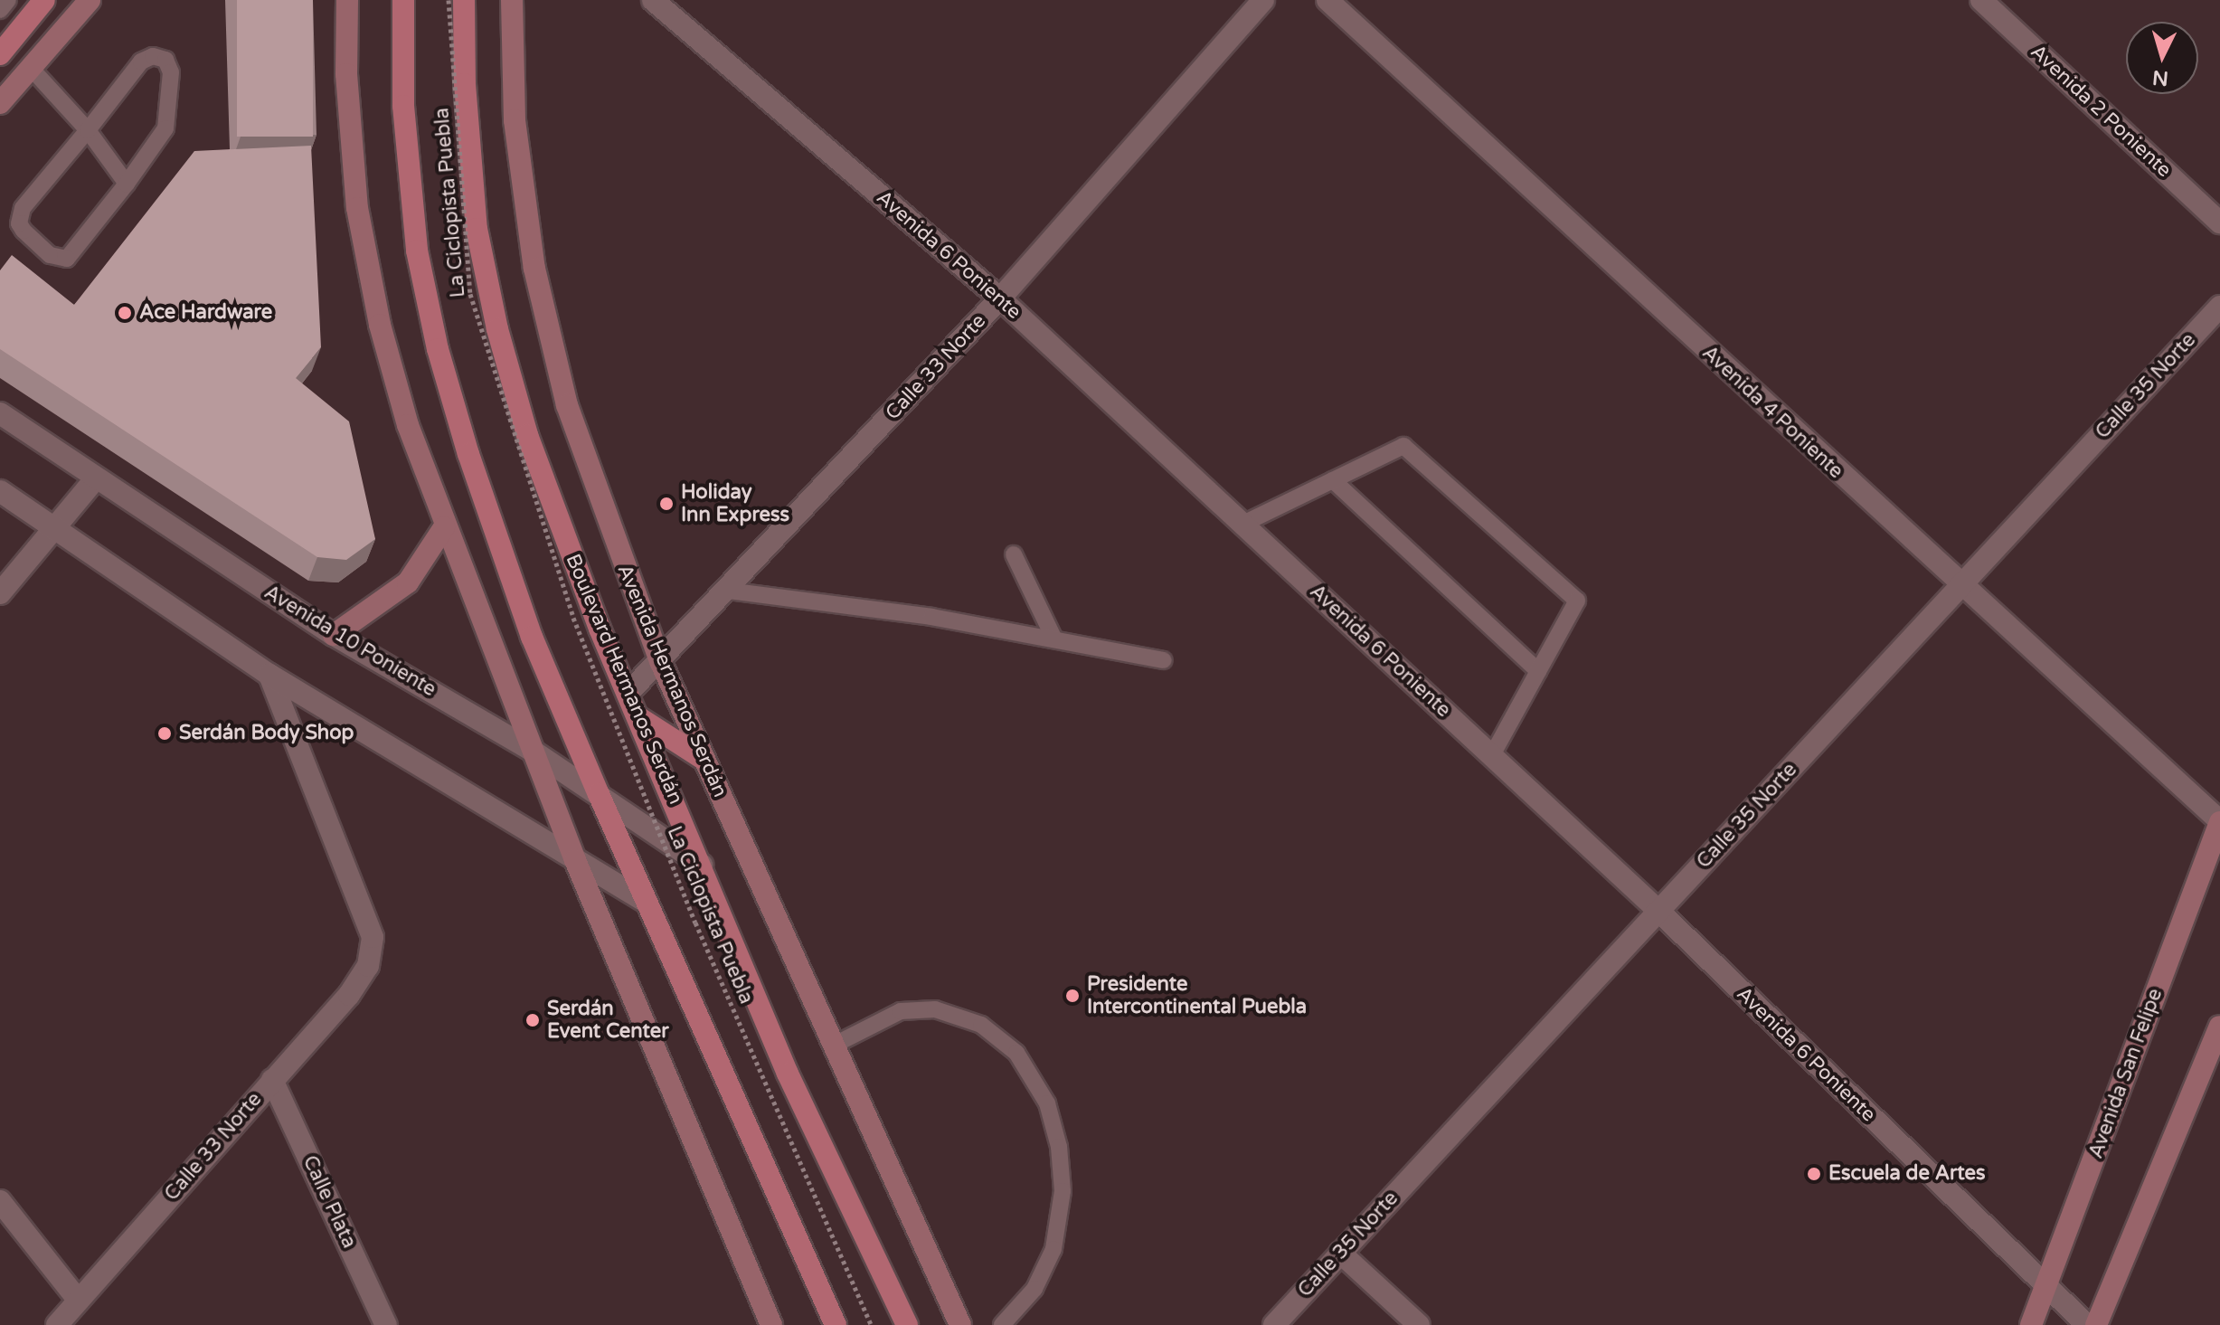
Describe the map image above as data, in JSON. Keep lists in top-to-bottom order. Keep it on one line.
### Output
{"streets":{"main road":["Boulevard Hermanos Serdán","Avenida Hermanos Serdán","Avenida San Felipe"],"street":["Avenida 2 Poniente","Avenida 6 Poniente","Calle 33 Norte","Calle 35 Norte","Avenida 4 Poniente","Avenida 10 Poniente","Calle Plata"],"path":["La Ciclopista Puebla"]},"crossings":[["Avenida 6 Poniente","Calle 33 Norte"],["Avenida 6 Poniente","Calle 35 Norte"],["Avenida 6 Poniente","Avenida San Felipe"],["Calle 33 Norte","Boulevard Hermanos Serdán"],["Calle 33 Norte","Avenida Hermanos Serdán"],["Calle 33 Norte","Calle Plata"],["Calle 35 Norte","Avenida 4 Poniente"],["Avenida 4 Poniente","Avenida San Felipe"],["Avenida 10 Poniente","Boulevard Hermanos Serdán"]],"places":["Ace Hardware","Holiday Inn Express","Serdán Body Shop","Presidente Intercontinental Puebla","Serdán Event Center","Escuela de Artes"],"north":"bottom"}
